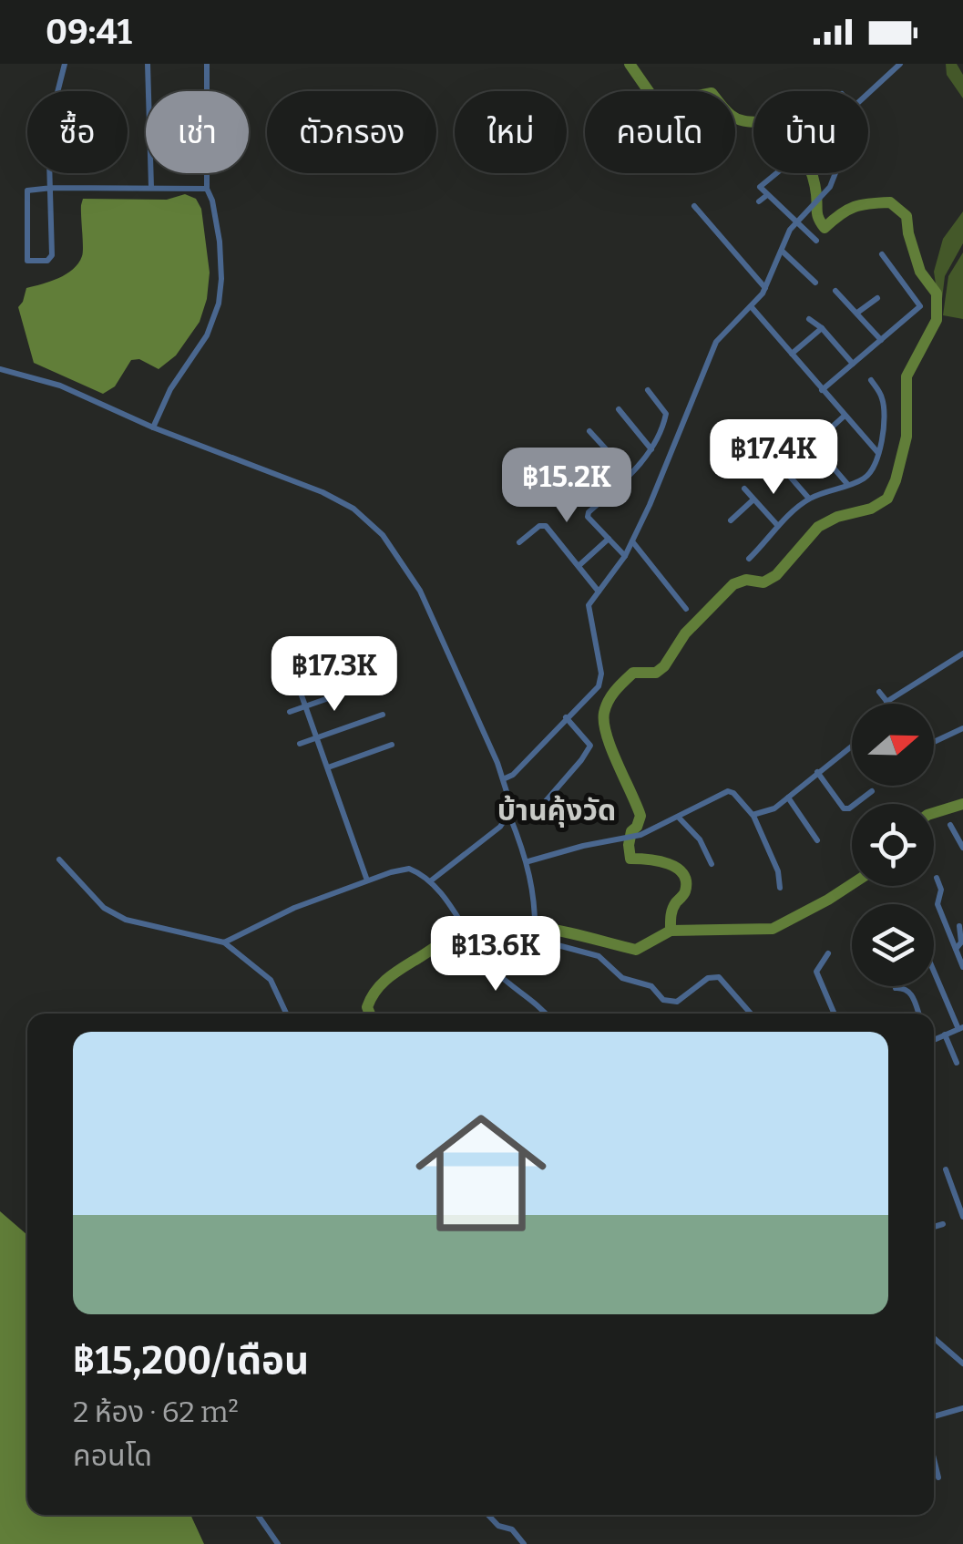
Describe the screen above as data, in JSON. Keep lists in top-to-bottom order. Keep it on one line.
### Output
{"districts":["บ้านคุ้งวัด"],"north":"right","page":{"status":"09:41","chip":["ซื้อ","เช่า","ตัวกรอง","ใหม่","คอนโด","บ้าน"],"price":["฿17.4K","฿15.2K","฿17.3K","฿13.6K"],"list":[{"name":"฿15,200/เดือน","note":"2 ห้อง · 62 m² · คอนโด"}]}}
